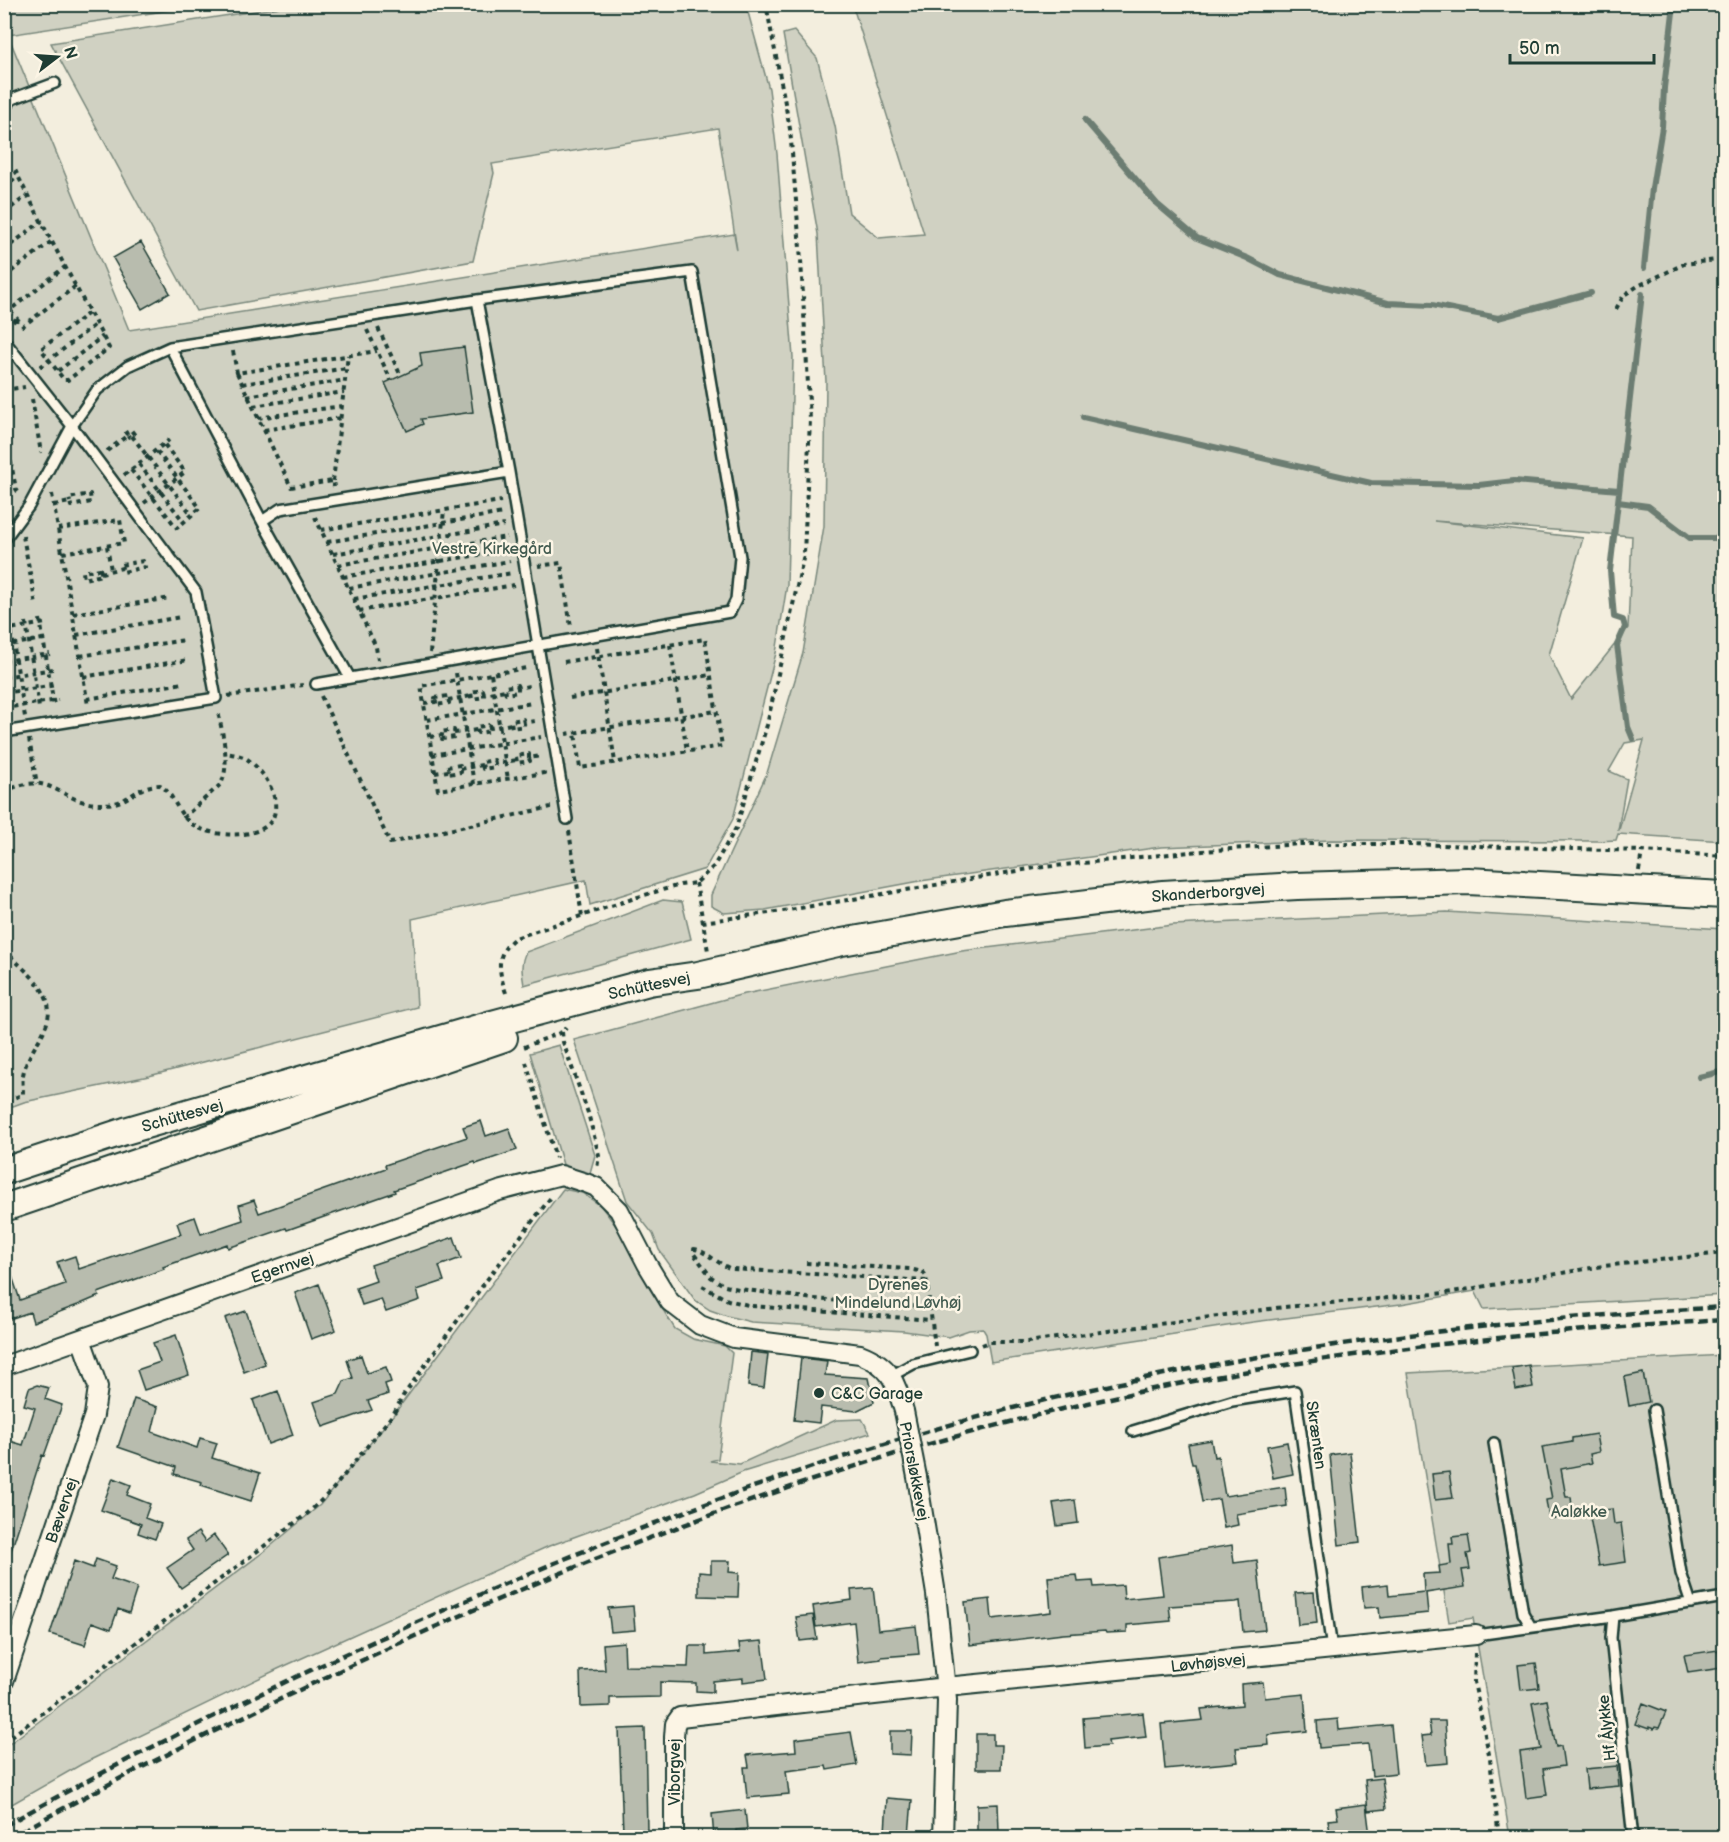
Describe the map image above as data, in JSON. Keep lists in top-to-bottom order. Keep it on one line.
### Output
{"streets":{"main road":["Skanderborgvej","Schüttesvej"],"street":["Egernvej","Priorsløkkevej","Bævervej","Løvhøjsvej","Viborgvej"],"lane":["Skrænten","Hf Ålykke"]},"crossings":[["Skanderborgvej","Schüttesvej"],["Egernvej","Priorsløkkevej"],["Egernvej","Bævervej"],["Skrænten","Løvhøjsvej"],["Priorsløkkevej","Løvhøjsvej"],["Løvhøjsvej","Hf Ålykke"],["Løvhøjsvej","Viborgvej"]],"parks":["Vestre Kirkegård","Dyrenes Mindelund Løvhøj","Aaløkke"],"places":["C&C Garage"],"scale_bar":"50 m","north":"right"}
